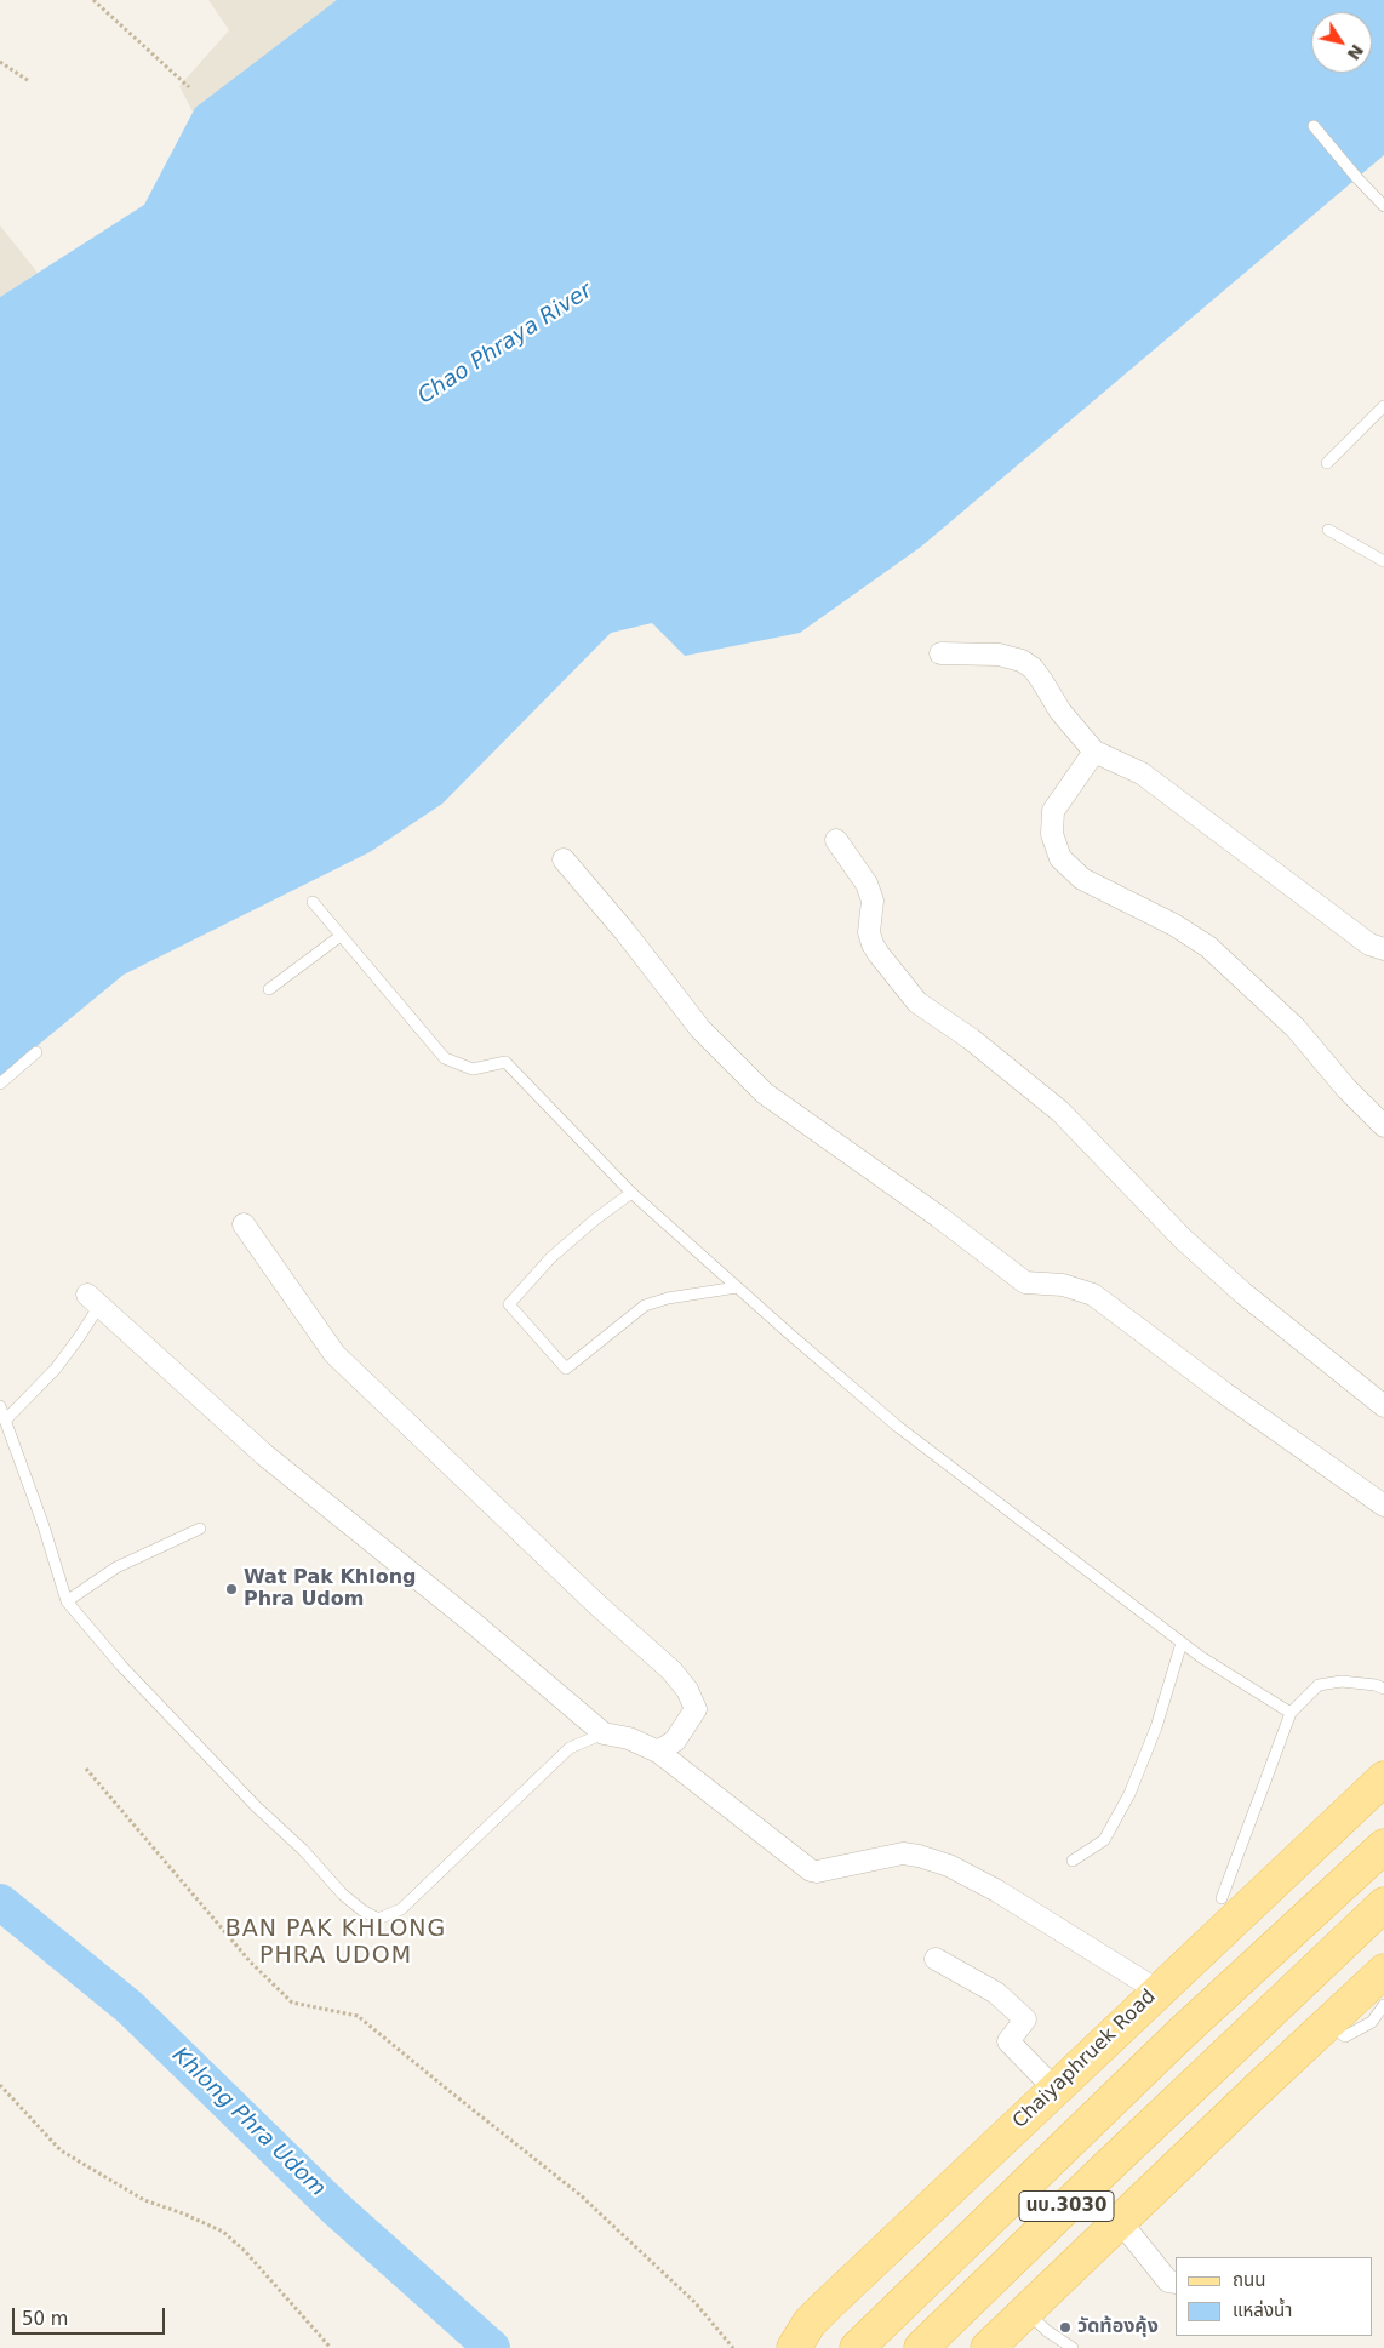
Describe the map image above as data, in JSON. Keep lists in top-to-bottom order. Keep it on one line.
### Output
{"streets":{"main road":["Chaiyaphruek Road","นบ.3030"]},"districts":["BAN PAK KHLONG PHRA UDOM"],"water":["Chao Phraya River","Khlong Phra Udom"],"places":["Wat Pak Khlong Phra Udom","วัดท้องคุ้ง"],"legend":["ถนน","แหล่งน้ำ"],"scale_bar":"50 m","north":"bottom right"}
